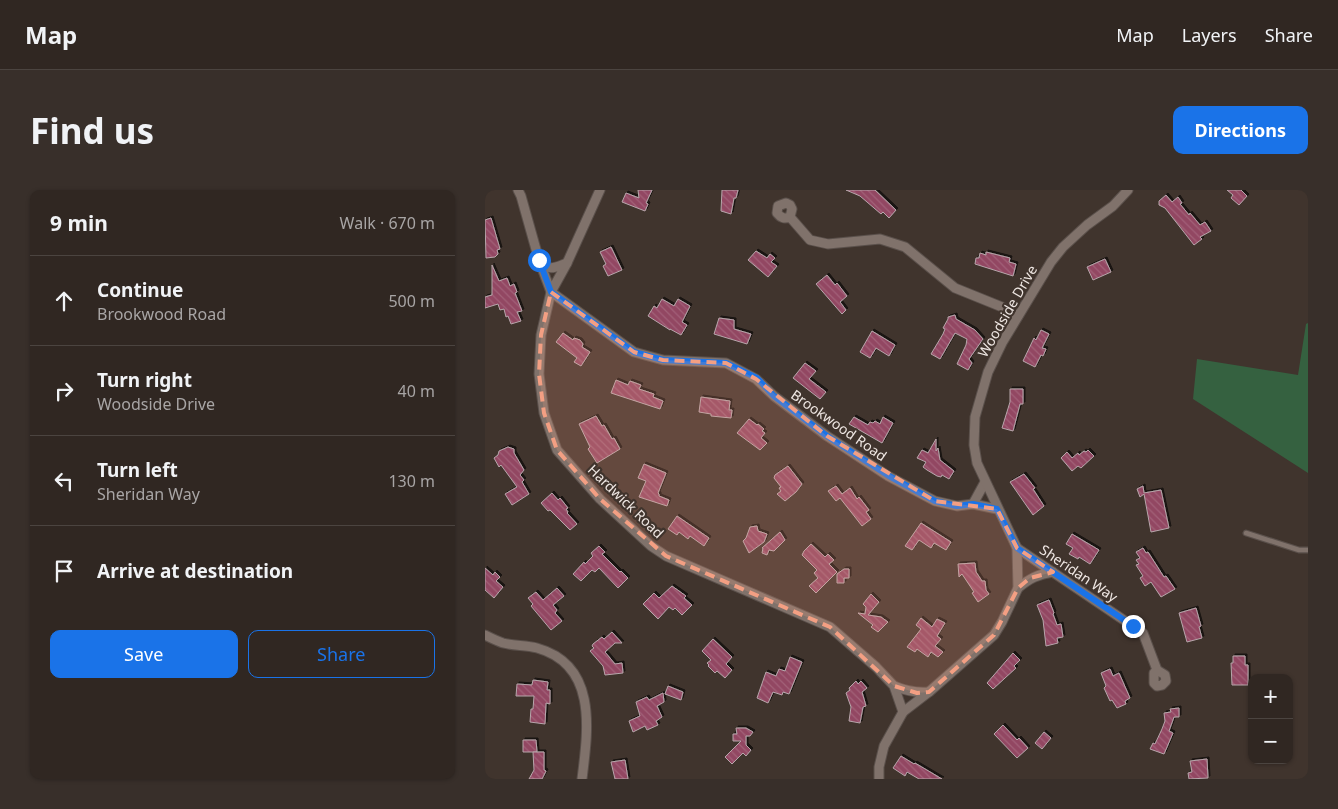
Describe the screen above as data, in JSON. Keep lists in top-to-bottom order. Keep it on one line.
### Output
{"streets":{"street":["Woodside Drive","Brookwood Road","Hardwick Road","Sheridan Way"]},"crossings":[["Woodside Drive","Brookwood Road"],["Woodside Drive","Hardwick Road"],["Woodside Drive","Sheridan Way"],["Brookwood Road","Hardwick Road"]],"page":{"header":"Map","nav":["Map","Layers","Share"],"buttons":["Directions",["Save","Share"]],"title":"Find us","heading":["9 min","Walk · 670 m"],"list":[["Continue","Brookwood Road","500 m"],["Turn right","Woodside Drive","40 m"],["Turn left","Sheridan Way","130 m"],"Arrive at destination"],"map_buttons":["+","−"]}}
